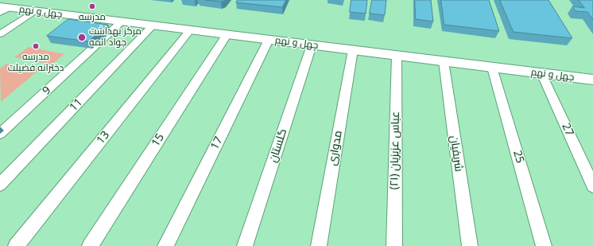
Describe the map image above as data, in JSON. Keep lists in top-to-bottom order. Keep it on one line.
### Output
{"streets":{"street":["چهل و نهم","9","11","27","13","15","17","گلستان","مدواری","عباس عزیزیان (۲۱)","شریفیان","25"]},"crossings":[["چهل و نهم","9"],["چهل و نهم","11"],["چهل و نهم","27"],["چهل و نهم","13"],["چهل و نهم","15"],["چهل و نهم","17"],["چهل و نهم","گلستان"],["چهل و نهم","مدواری"],["چهل و نهم","عباس عزیزیان (۲۱)"],["چهل و نهم","شریفیان"],["چهل و نهم","25"]],"places":["مدرسه","مرکز بهداشت جواد ائمه","مدرسه دخترانه فضیلت"]}
